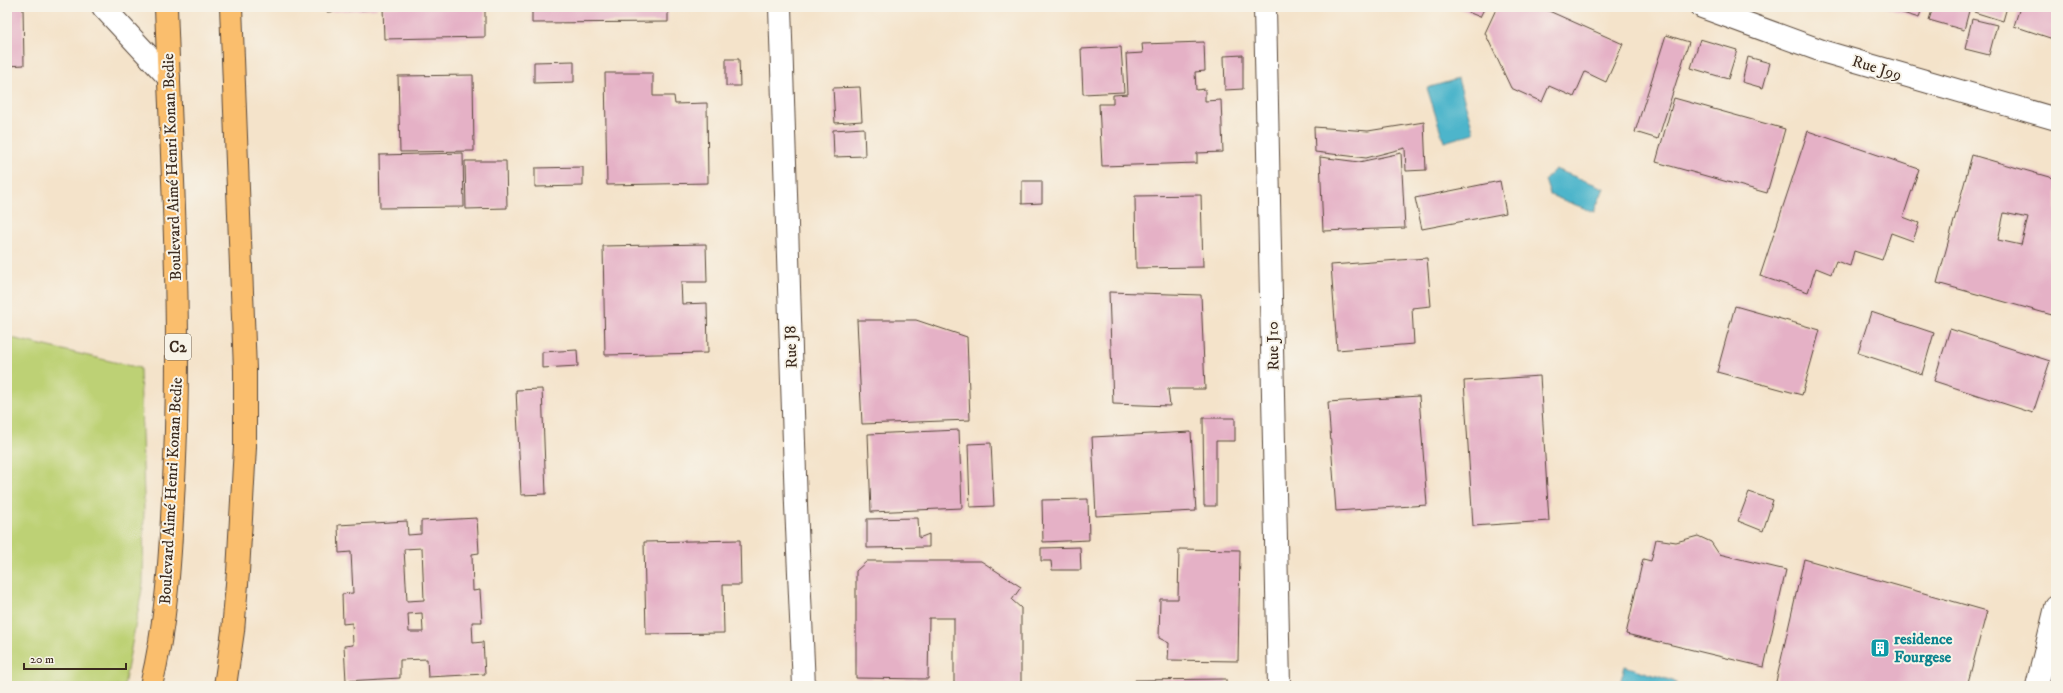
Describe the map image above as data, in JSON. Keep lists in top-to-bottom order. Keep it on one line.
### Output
{"streets":{"highway":["Boulevard Aimé Henri Konan Bedie","C2"],"street":["Rue J99","Rue J10","Rue J8"]},"places":{"building":["residence Fourgese"]},"scale_bar":"20 m"}
